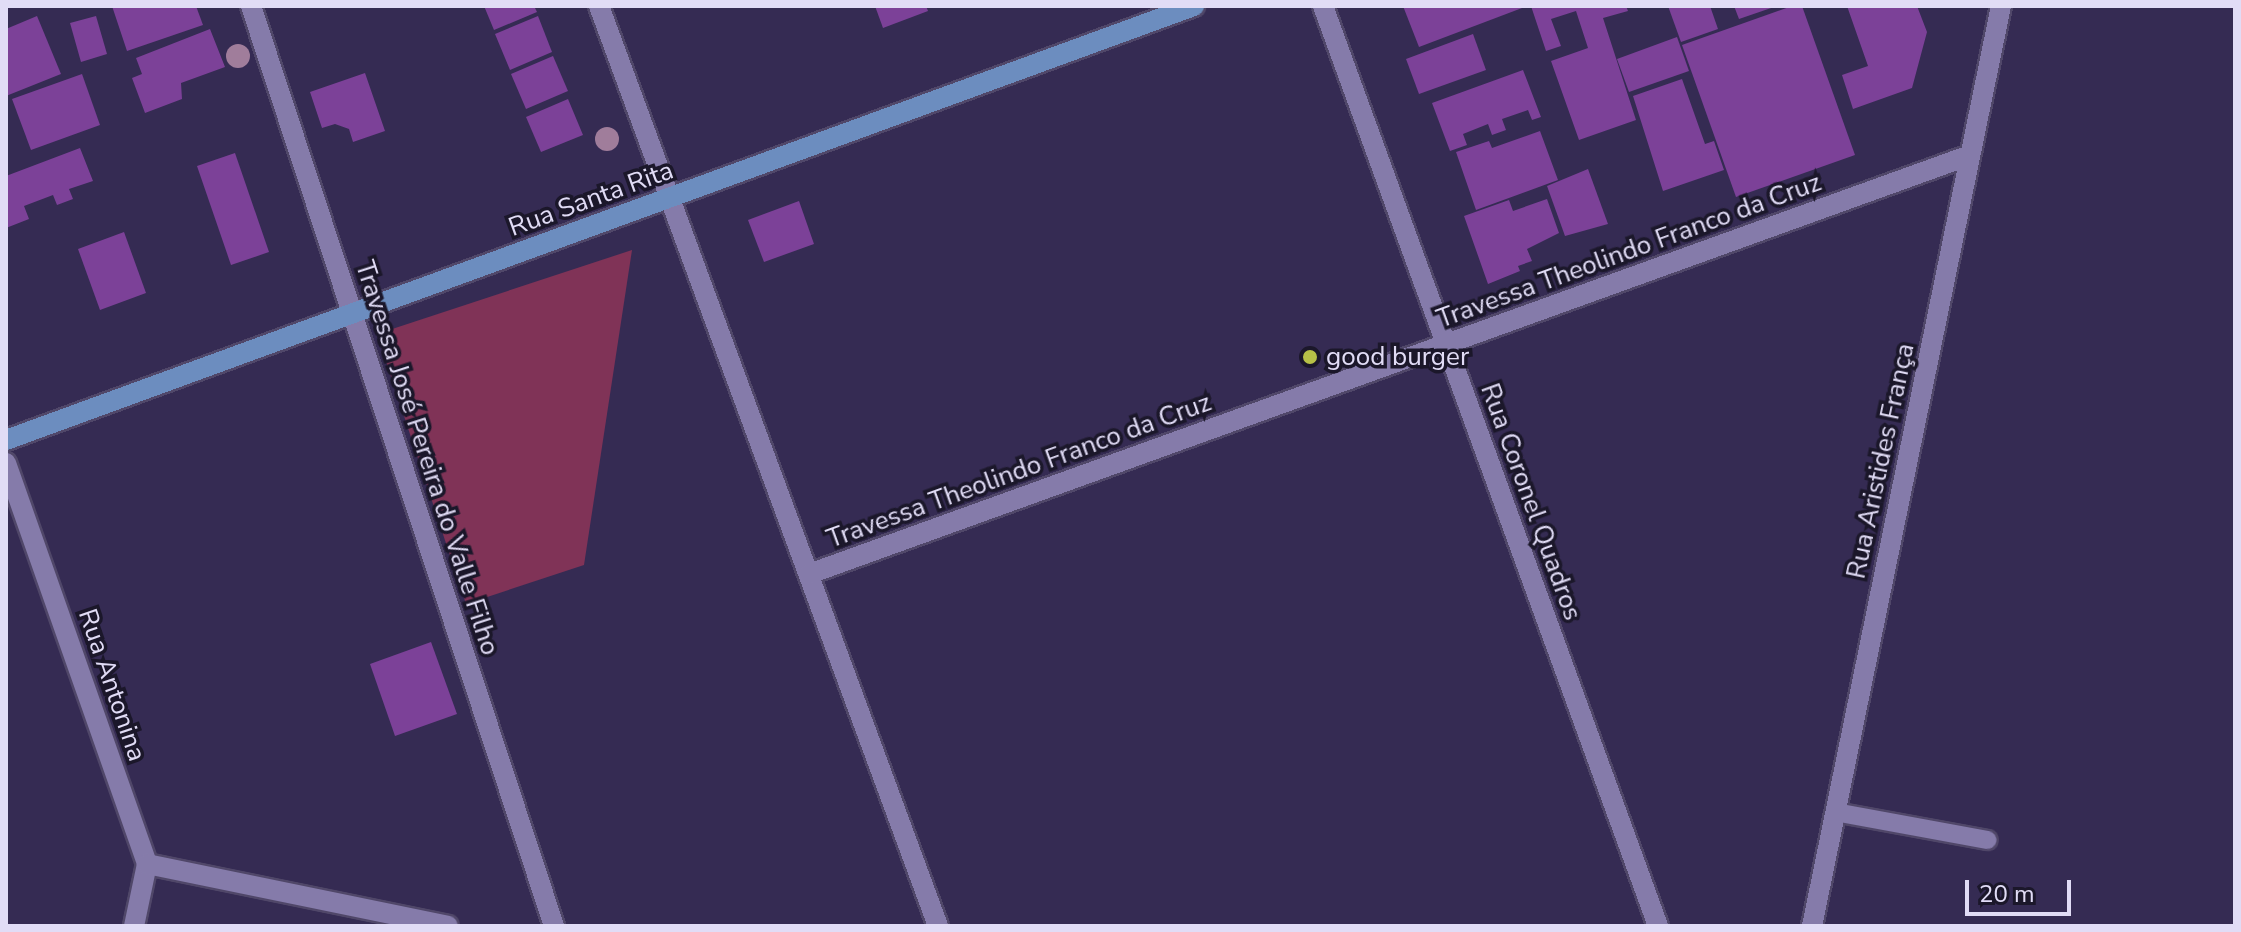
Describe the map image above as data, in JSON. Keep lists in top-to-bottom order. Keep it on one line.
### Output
{"streets":{"street":["Rua Santa Rita","Travessa Theolindo Franco da Cruz","Travessa José Pereira do Valle Filho","Rua Aristides França","Rua Coronel Quadros","Rua Antonina"]},"crossings":[["Rua Santa Rita","Travessa José Pereira do Valle Filho"],["Travessa Theolindo Franco da Cruz","Rua Aristides França"],["Travessa Theolindo Franco da Cruz","Rua Coronel Quadros"]],"places":["good burger"],"scale_bar":"20 m"}
